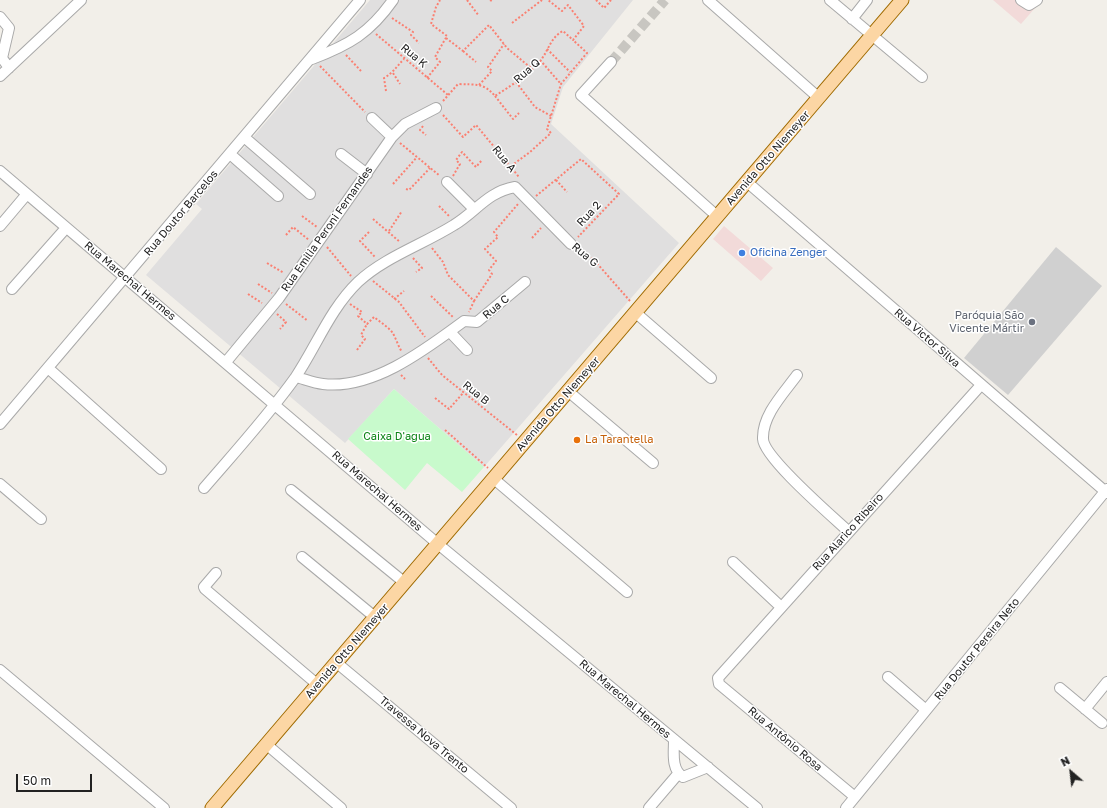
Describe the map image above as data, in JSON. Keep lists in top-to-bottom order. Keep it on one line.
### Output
{"streets":{"main road":["Avenida Otto Niemeyer"],"street":["Rua A","Rua Doutor Barcelos","Rua Emilia Peroni Fernandes","Rua G","Rua Marechal Hermes","Rua C","Rua Victor Silva","Rua Alarico Ribeiro","Rua Doutor Pereira Neto","Travessa Nova Trento","Rua Antônio Rosa"],"path":["Rua K","Rua Q","Rua 2","Rua B"]},"crossings":[["Avenida Otto Niemeyer","Rua G"],["Avenida Otto Niemeyer","Rua Marechal Hermes"],["Avenida Otto Niemeyer","Rua Victor Silva"],["Avenida Otto Niemeyer","Rua B"],["Avenida Otto Niemeyer","Travessa Nova Trento"],["Rua A","Rua Emilia Peroni Fernandes"],["Rua A","Rua G"],["Rua Doutor Barcelos","Rua Marechal Hermes"],["Rua 2","Rua G"],["Rua Emilia Peroni Fernandes","Rua Marechal Hermes"],["Rua Victor Silva","Rua Alarico Ribeiro"],["Rua Victor Silva","Rua Doutor Pereira Neto"],["Rua Alarico Ribeiro","Rua Antônio Rosa"],["Rua Doutor Pereira Neto","Rua Antônio Rosa"]],"parks":["Caixa D'agua"],"places":["Oficina Zenger","Paróquia São Vicente Mártir","La Tarantella"],"scale_bar":"50 m","north":"top left"}
